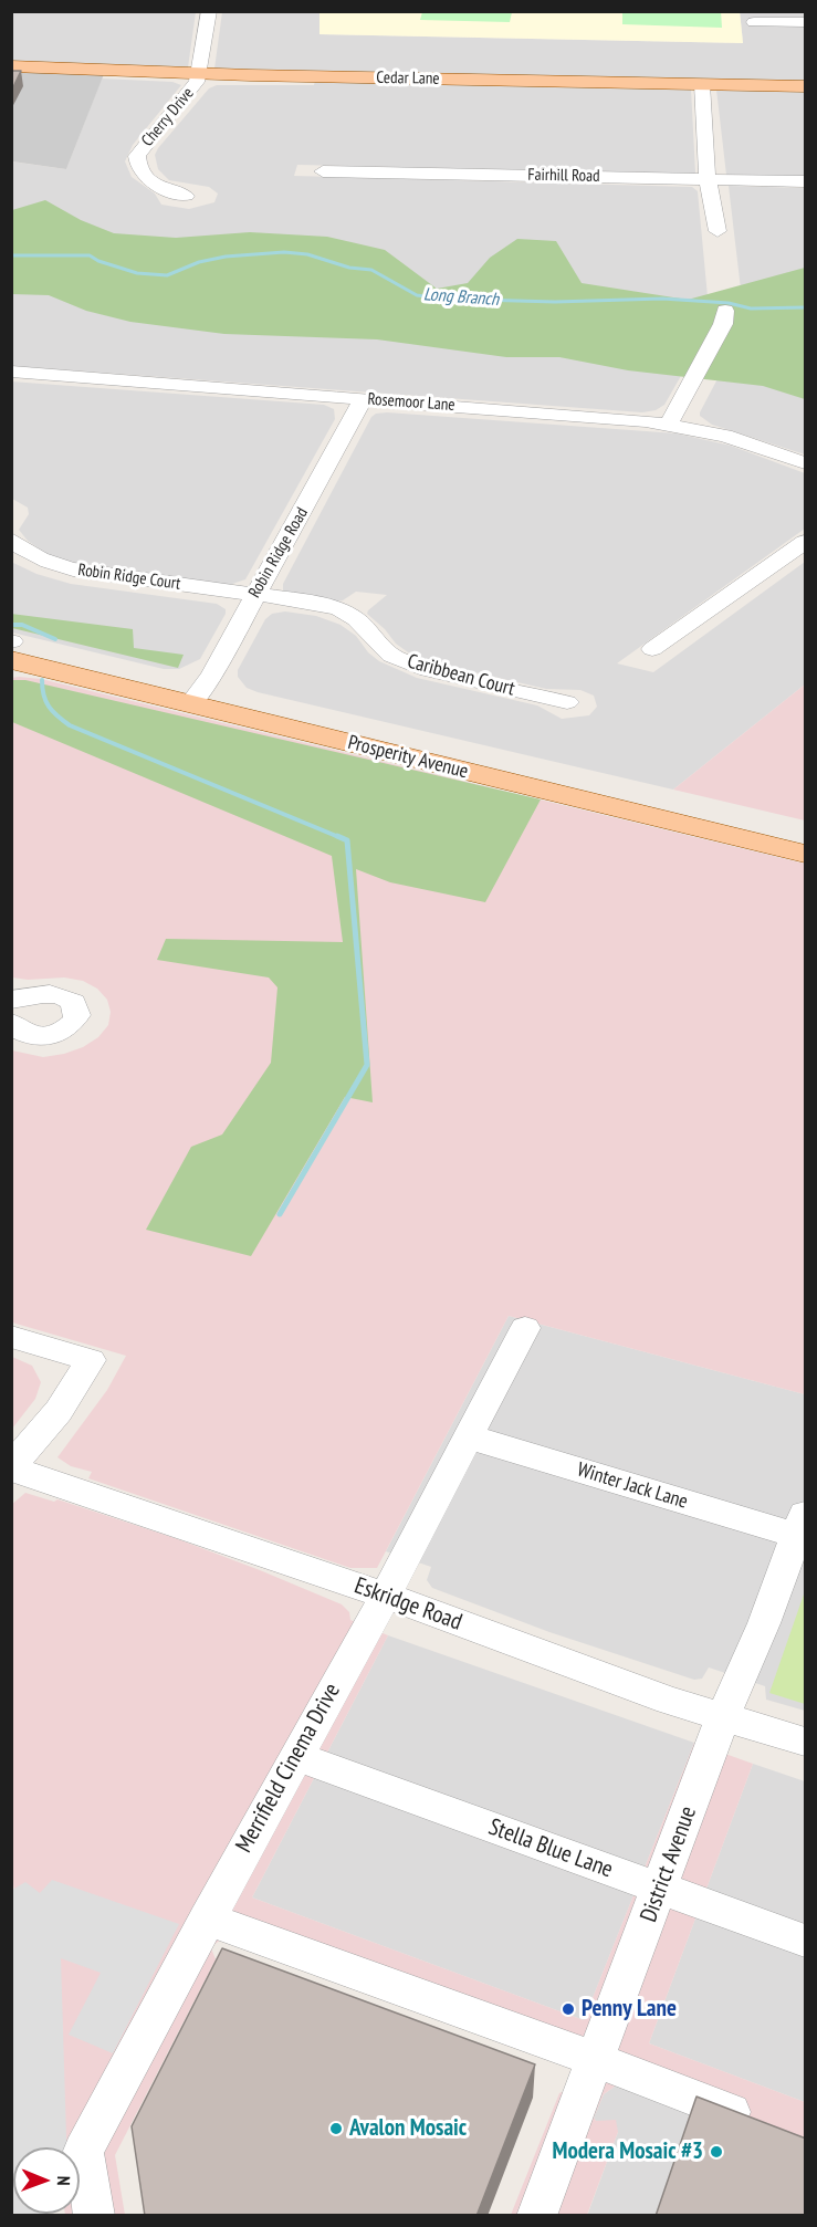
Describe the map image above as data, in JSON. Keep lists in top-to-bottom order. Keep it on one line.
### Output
{"streets":{"main road":["Cedar Lane","Prosperity Avenue"],"street":["Cherry Drive","Fairhill Road","Rosemoor Lane","Robin Ridge Road","Robin Ridge Court","Caribbean Court","Winter Jack Lane","Eskridge Road","Merrifield Cinema Drive","Stella Blue Lane","District Avenue"]},"crossings":[["Cedar Lane","Cherry Drive"],["Rosemoor Lane","Robin Ridge Road"],["Robin Ridge Road","Robin Ridge Court"],["Robin Ridge Road","Caribbean Court"],["Robin Ridge Road","Prosperity Avenue"],["Robin Ridge Court","Caribbean Court"],["Winter Jack Lane","Merrifield Cinema Drive"],["Winter Jack Lane","District Avenue"],["Eskridge Road","Merrifield Cinema Drive"],["Eskridge Road","District Avenue"],["Merrifield Cinema Drive","Stella Blue Lane"],["Stella Blue Lane","District Avenue"]],"water":["Long Branch"],"places":["Penny Lane","Avalon Mosaic","Modera Mosaic #3"],"north":"right"}
